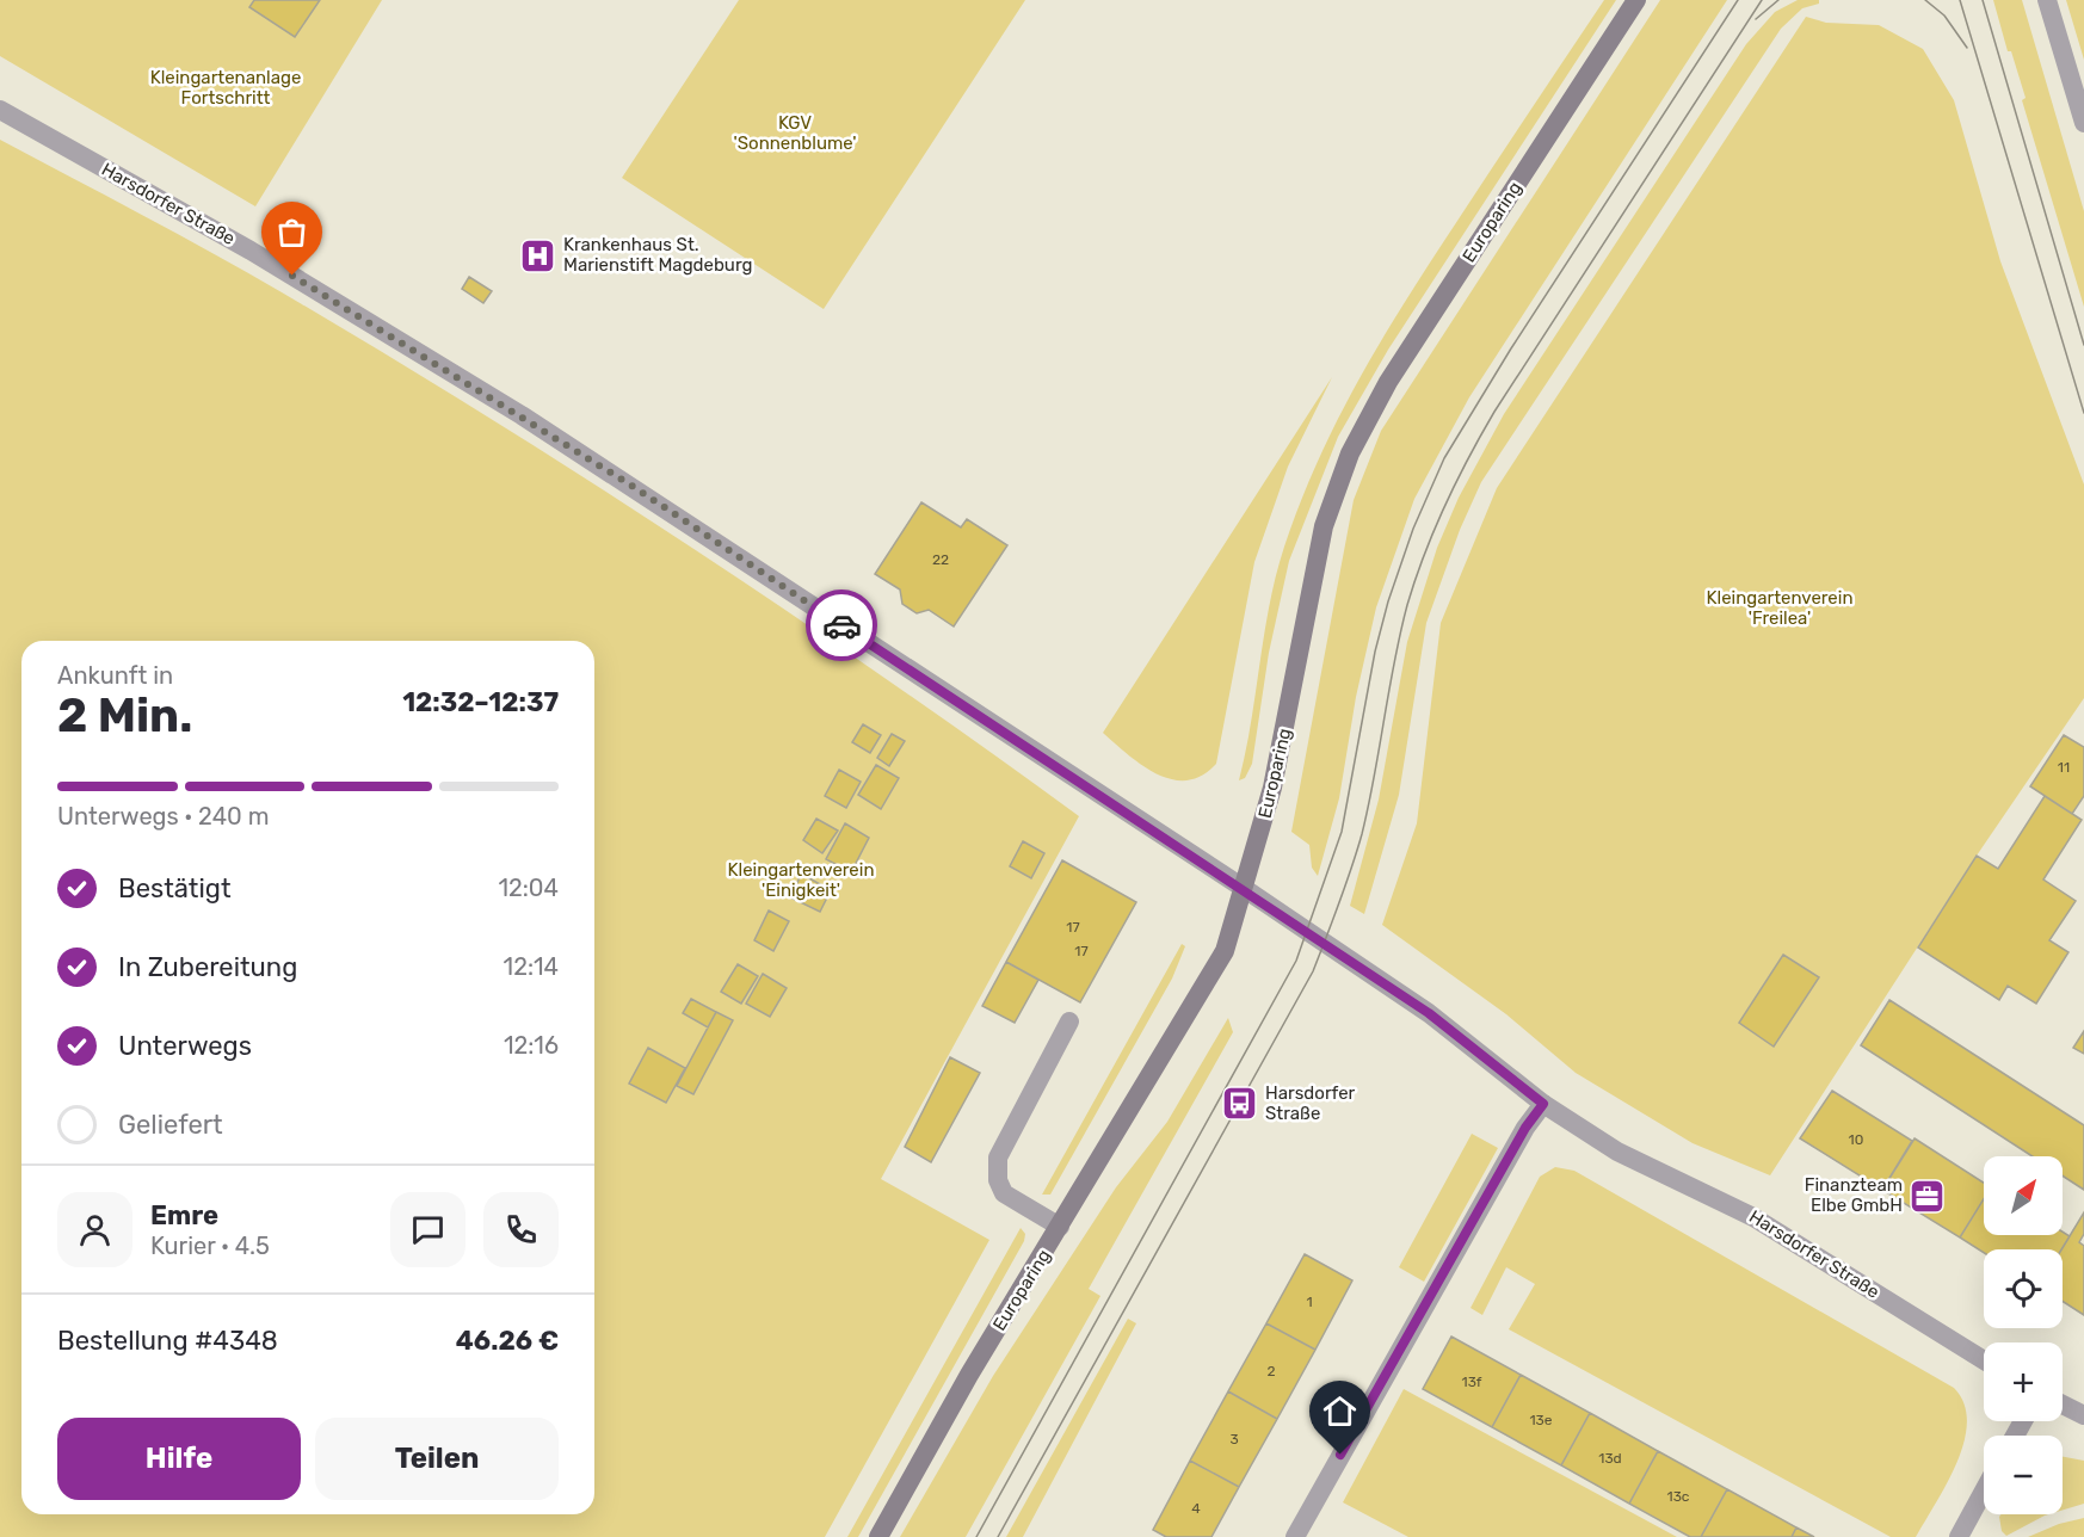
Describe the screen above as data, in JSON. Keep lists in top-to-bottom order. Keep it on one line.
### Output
{"streets":{"main road":["Europaring"],"street":["Harsdorfer Straße"]},"crossings":[["Harsdorfer Straße","Europaring"]],"parks":["Kleingartenanlage Fortschritt","KGV 'Sonnenblume'","Kleingartenverein 'Freilea'","Kleingartenverein 'Einigkeit'"],"places":{"hospital":["Krankenhaus St. Marienstift Magdeburg"],"bus stop":["Harsdorfer Straße"],"office":["Finanzteam Elbe GmbH"]},"house_numbers":["22","11","17","17","10","1","2","13f","13e","3","13d","13c","4"],"north":"top right","page":{"heading":["2 Min.","Ankunft in","12:32–12:37"],"panel":["Emre","Kurier · 4.5","Bestellung #4348","46.26 €"],"bar":"Unterwegs · 240 m","list":[["Bestätigt","12:04"],["In Zubereitung","12:14"],["Unterwegs","12:16"],"Geliefert"],"map_buttons":["+","−"],"buttons":["Hilfe","Teilen"]}}
